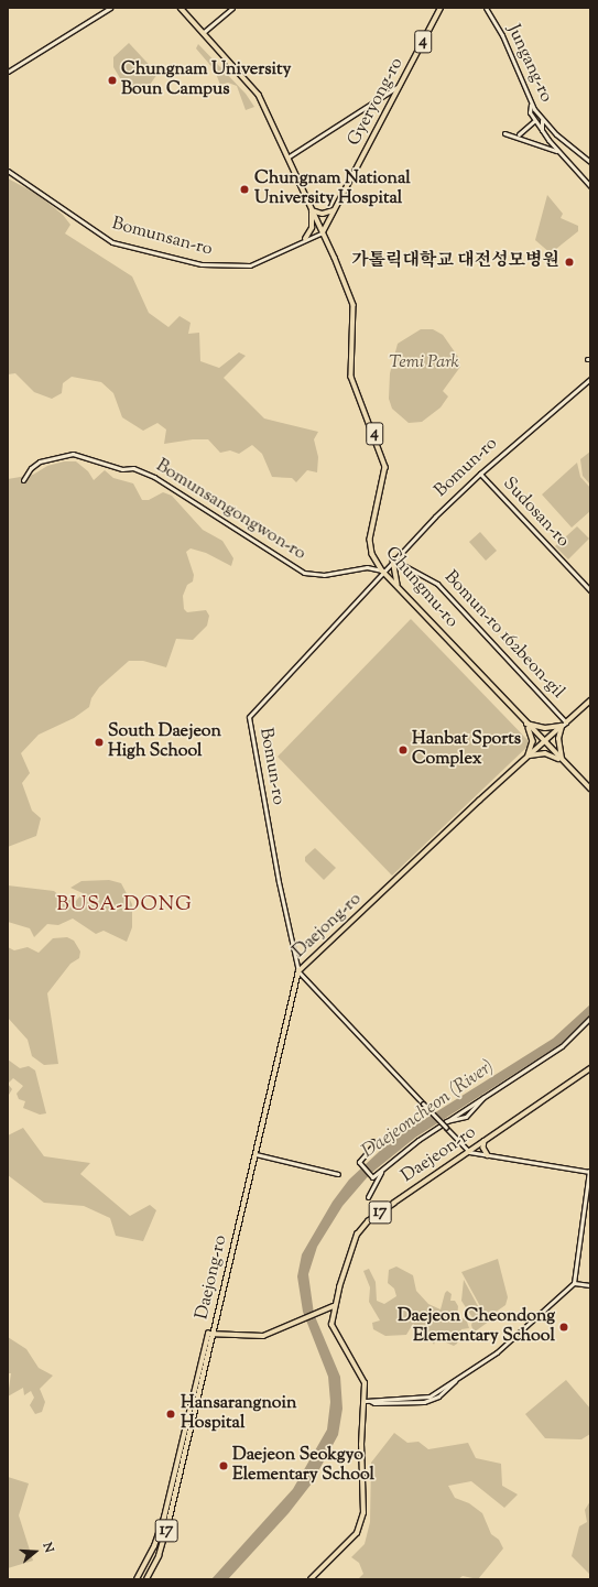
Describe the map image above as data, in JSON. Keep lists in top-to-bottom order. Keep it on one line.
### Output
{"streets":{"main road":["4","Jungang-ro","Gyeryong-ro","Bomunsan-ro","Bomun-ro","Bomunsangongwon-ro","Sudosan-ro","Chungmu-ro","Bomun-ro 162beon-gil","Daejong-ro","Daejeon-ro","17"]},"crossings":[["Gyeryong-ro","Bomunsan-ro"],["Gyeryong-ro","Chungmu-ro"],["Bomunsan-ro","Chungmu-ro"],["Bomun-ro","Bomunsangongwon-ro"],["Bomun-ro","Sudosan-ro"],["Bomun-ro","Chungmu-ro"],["Bomun-ro","Bomun-ro 162beon-gil"],["Bomun-ro","Daejong-ro"],["Bomunsangongwon-ro","Chungmu-ro"],["Chungmu-ro","Daejong-ro"],["Bomun-ro 162beon-gil","Daejong-ro"]],"districts":["BUSA-DONG"],"water":["Daejeoncheon (River)"],"parks":["Temi Park"],"places":["Chungnam University Boun Campus","Chungnam National University Hospital","가톨릭대학교 대전성모병원","South Daejeon High School","Hanbat Sports Complex","Daejeon Cheondong Elementary School","Hansarangnoin Hospital","Daejeon Seokgyo Elementary School"],"north":"right"}
